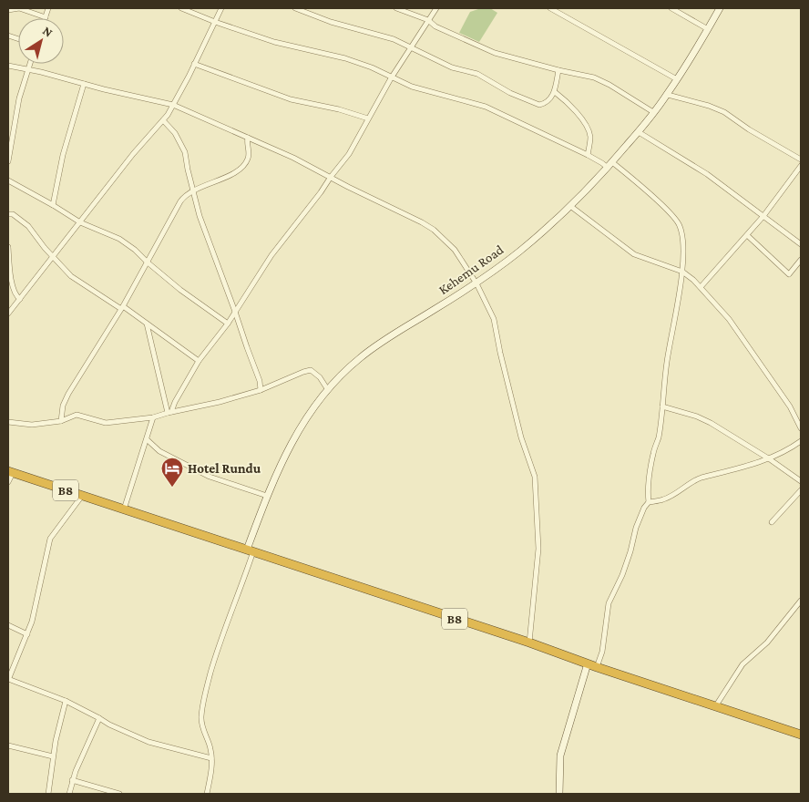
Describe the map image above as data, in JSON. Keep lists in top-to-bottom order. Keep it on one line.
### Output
{"streets":{"highway":["B8"],"street":["Kehemu Road"]},"crossings":[["Kehemu Road","B8"]],"places":{"hotel":["Hotel Rundu"]},"north":"top right"}
